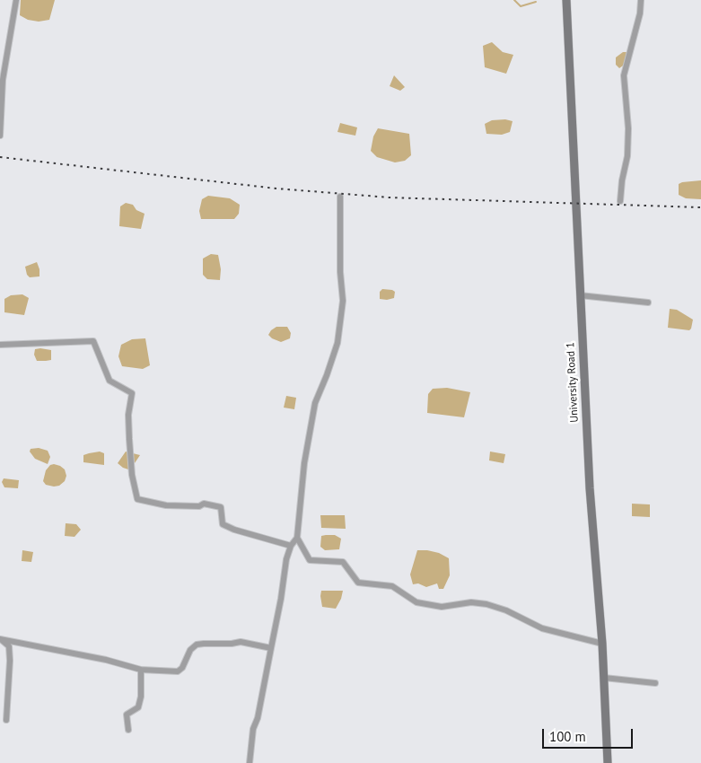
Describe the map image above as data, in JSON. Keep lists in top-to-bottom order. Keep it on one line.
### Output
{"streets":{"main road":["University Road 1"]},"scale_bar":"100 m"}
